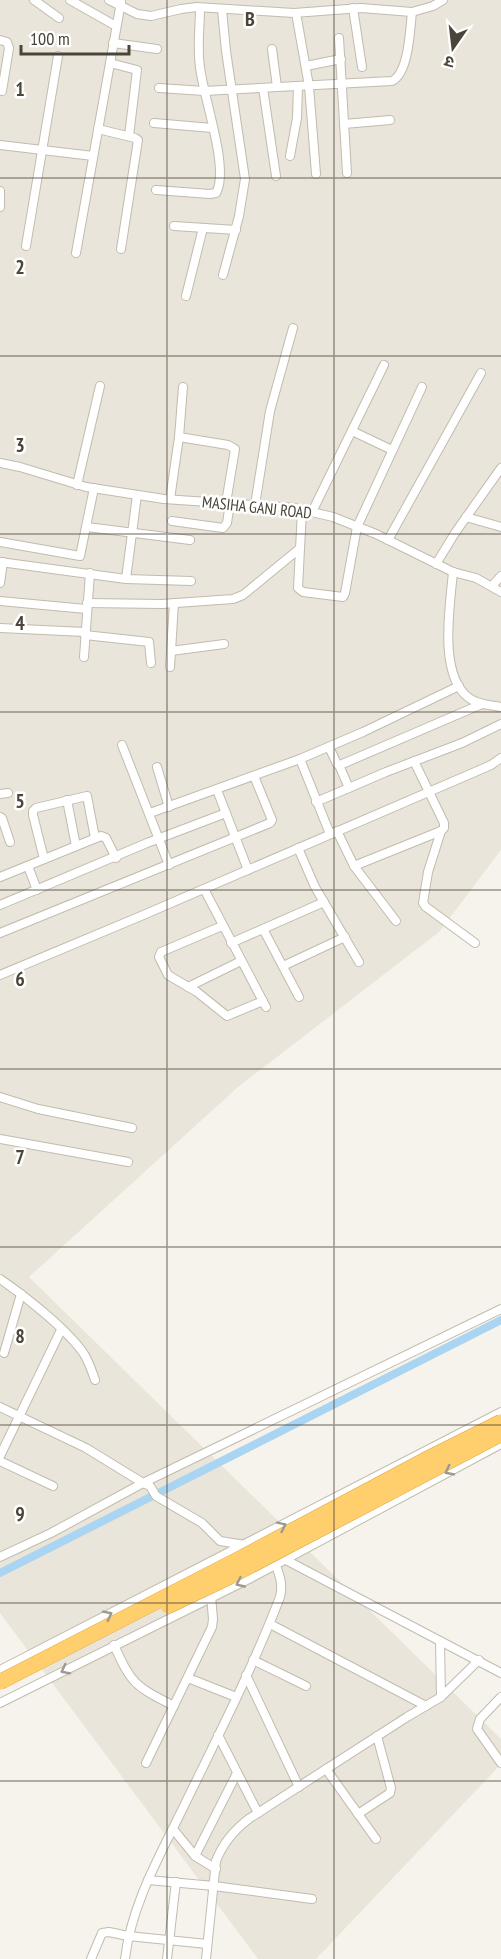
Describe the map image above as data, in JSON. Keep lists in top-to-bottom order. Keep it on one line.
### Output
{"streets":{"street":["MASIHA GANJ ROAD"]},"scale_bar":"100 m","north":"bottom","grid":{"columns":["B"],"rows":["1","2","3","4","5","6","7","8","9"]}}
